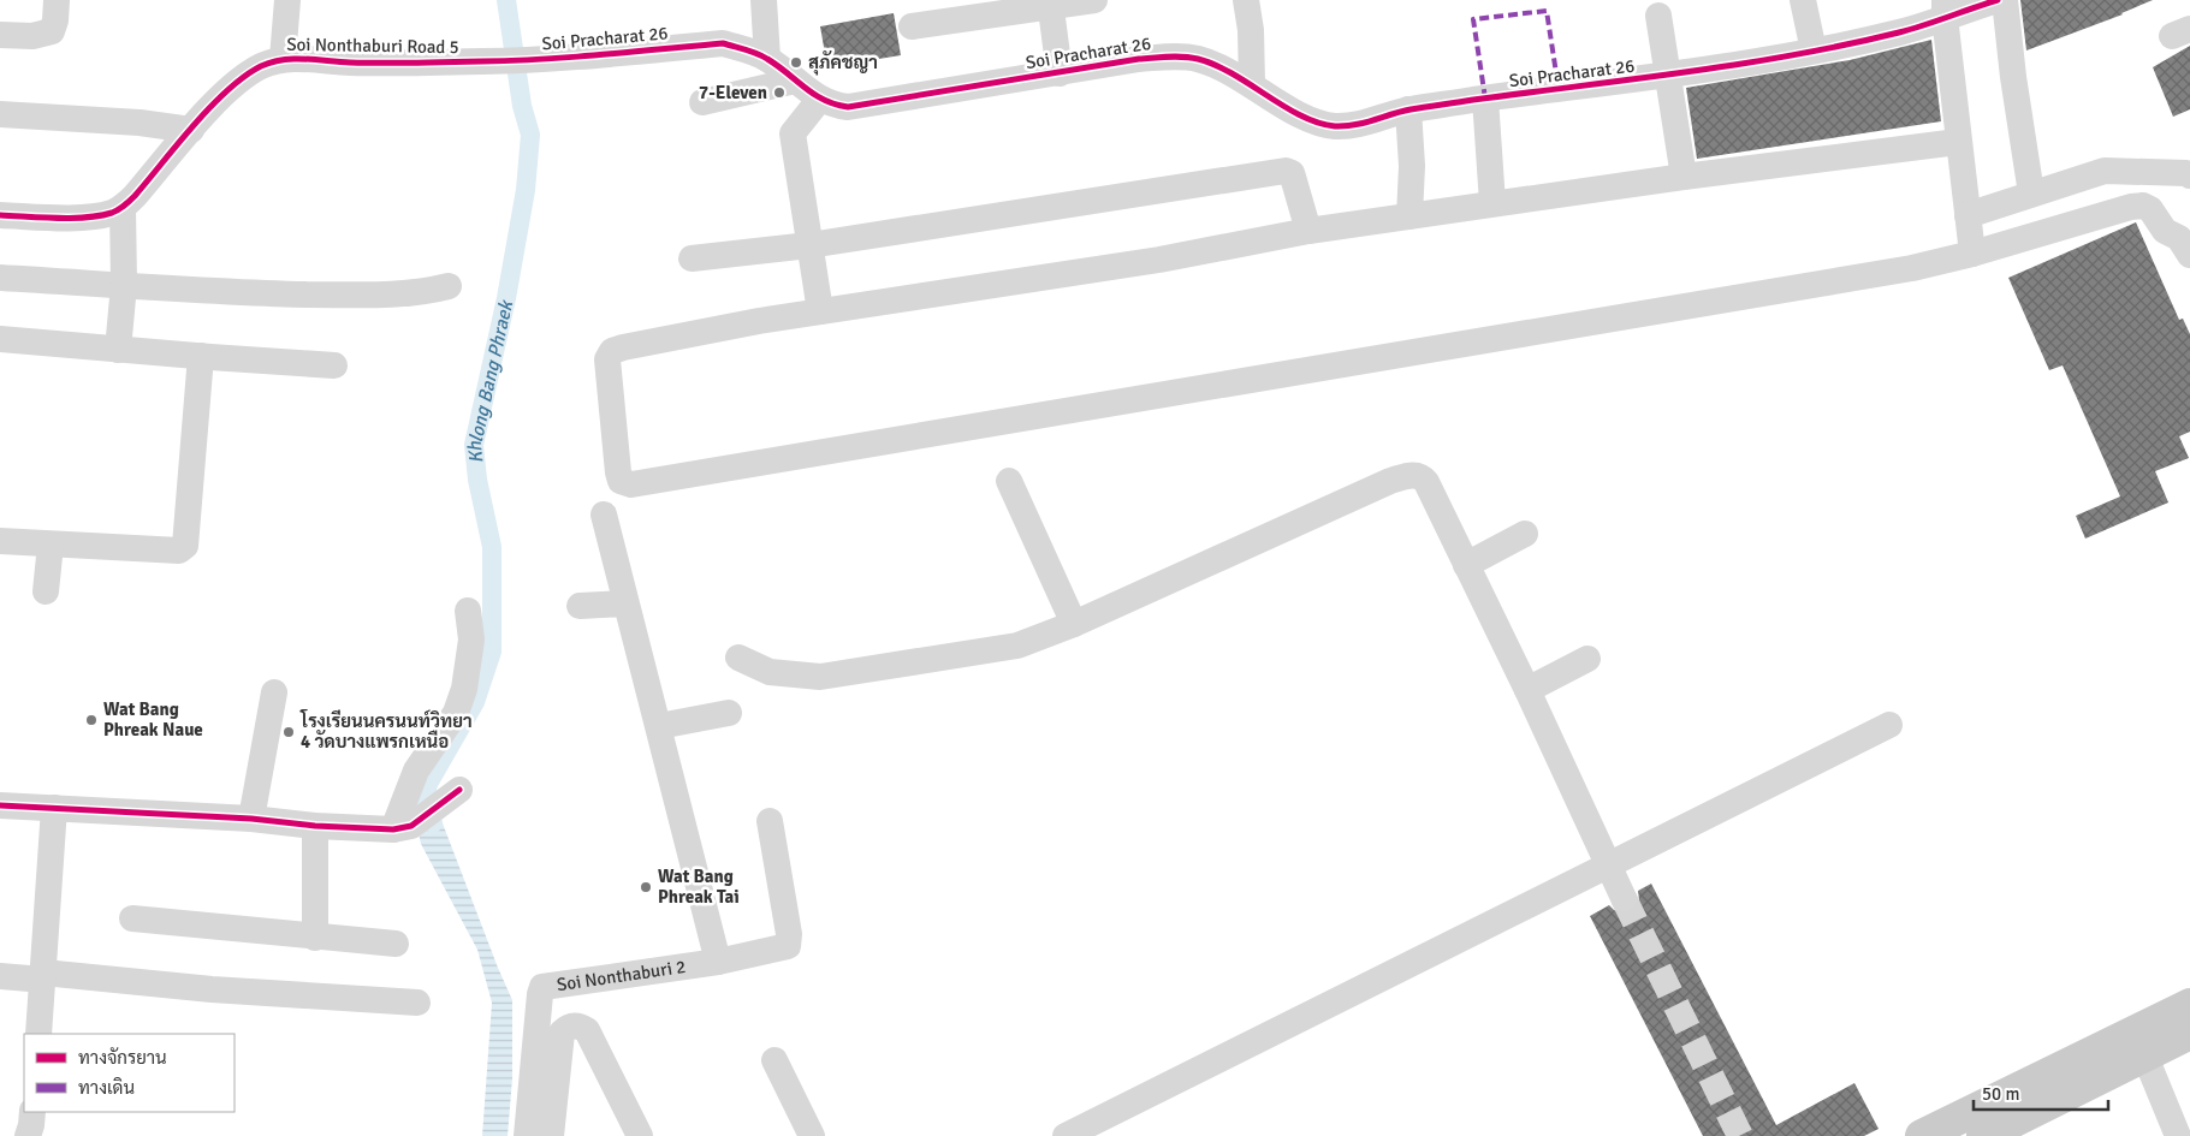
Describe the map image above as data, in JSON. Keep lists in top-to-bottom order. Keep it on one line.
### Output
{"streets":{"street":["Soi Pracharat 26","Soi Nonthaburi Road 5","Soi Nonthaburi 2"]},"crossings":[["Soi Pracharat 26","Soi Nonthaburi Road 5"]],"water":["Khlong Bang Phraek"],"places":["สุภัคชญา","7-Eleven","Wat Bang Phreak Naue","โรงเรียนนครนนท์วิทยา 4 วัดบางแพรกเหนือ","Wat Bang Phreak Tai"],"legend":["ทางจักรยาน","ทางเดิน"],"scale_bar":"50 m"}
